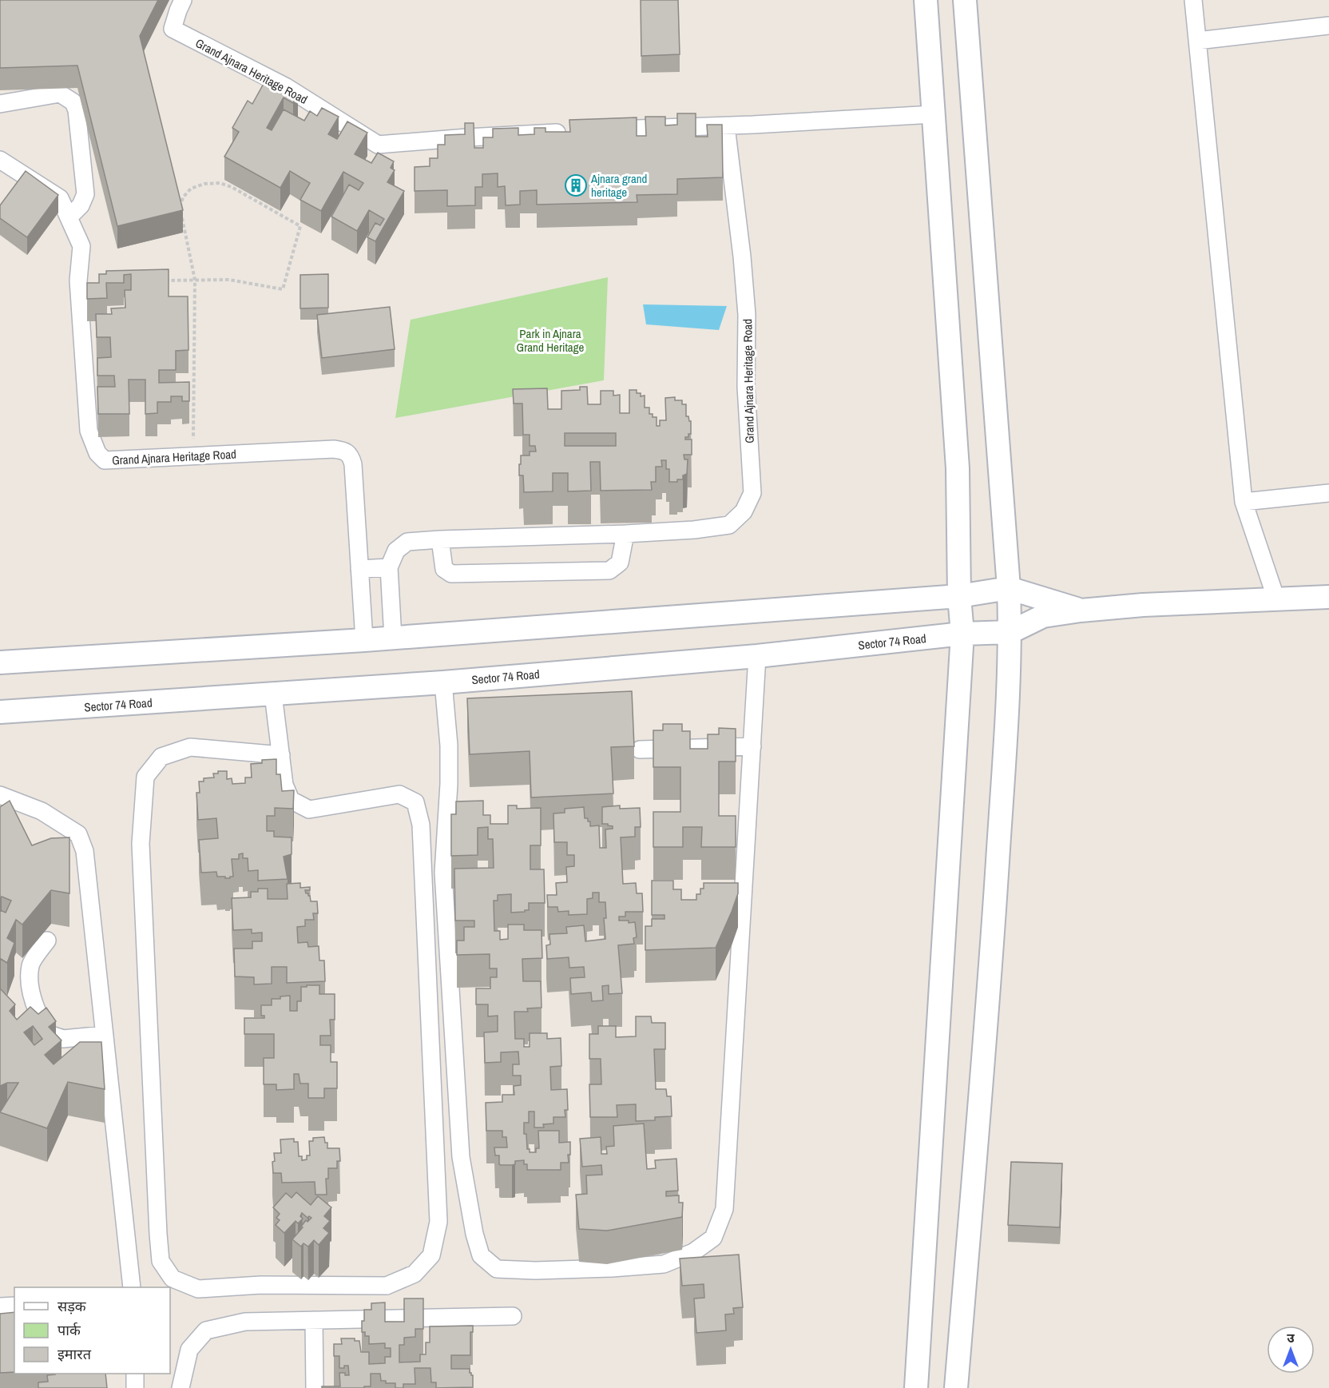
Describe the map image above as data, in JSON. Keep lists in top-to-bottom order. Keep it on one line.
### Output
{"streets":{"street":["Grand Ajnara Heritage Road","Sector 74 Road"]},"parks":["Park in Ajnara Grand Heritage"],"places":{"building":["Ajnara grand heritage"]},"legend":["सड़क","पार्क","इमारत"],"north":"top"}
